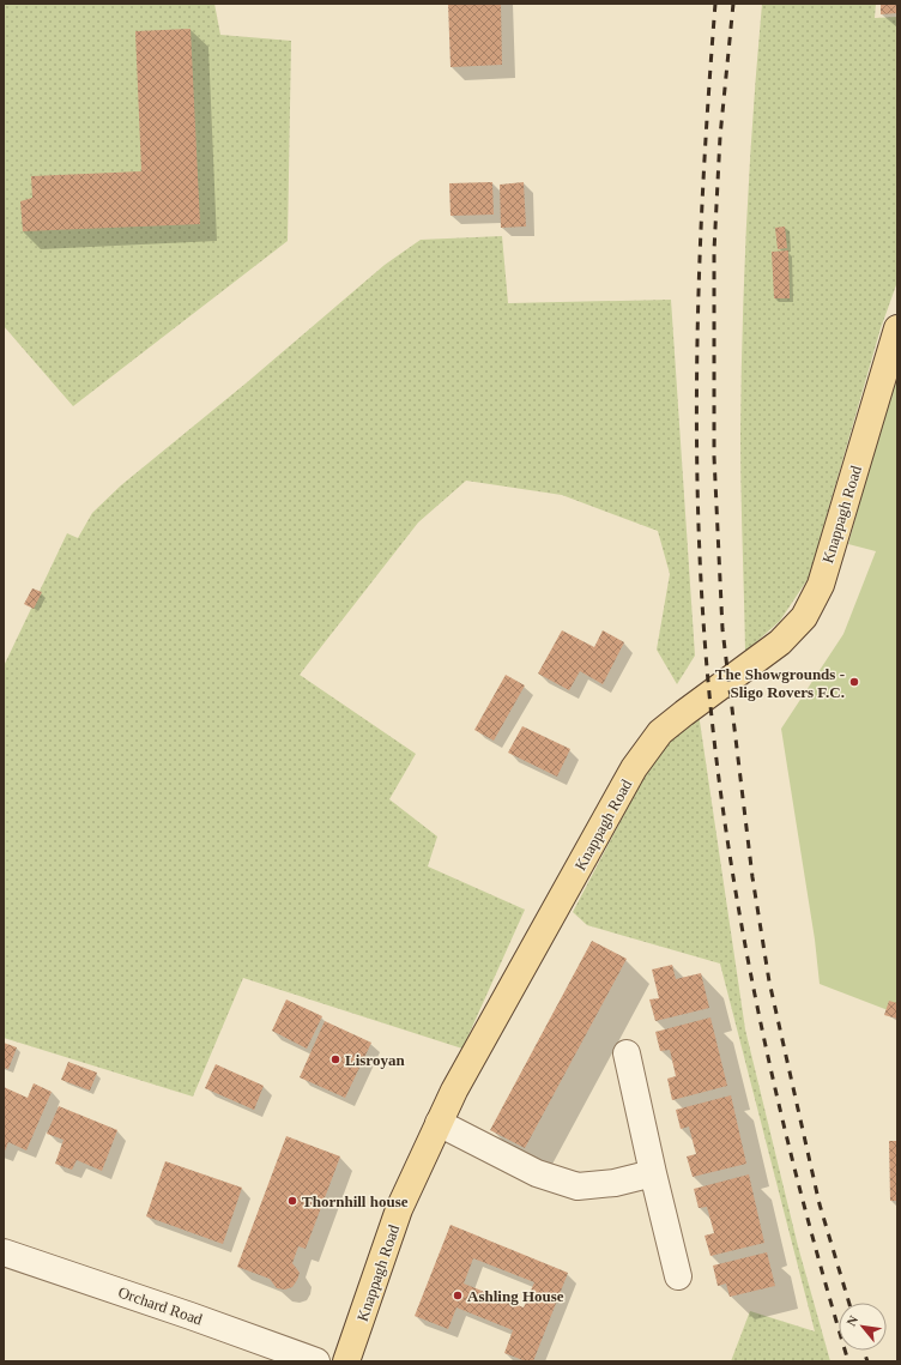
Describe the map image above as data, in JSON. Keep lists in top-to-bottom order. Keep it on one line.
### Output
{"streets":{"main road":["Knappagh Road"],"street":["Orchard Road"]},"places":["The Showgrounds - Sligo Rovers F.C.","Lisroyan","Thornhill house","Ashling House"],"north":"top left"}
